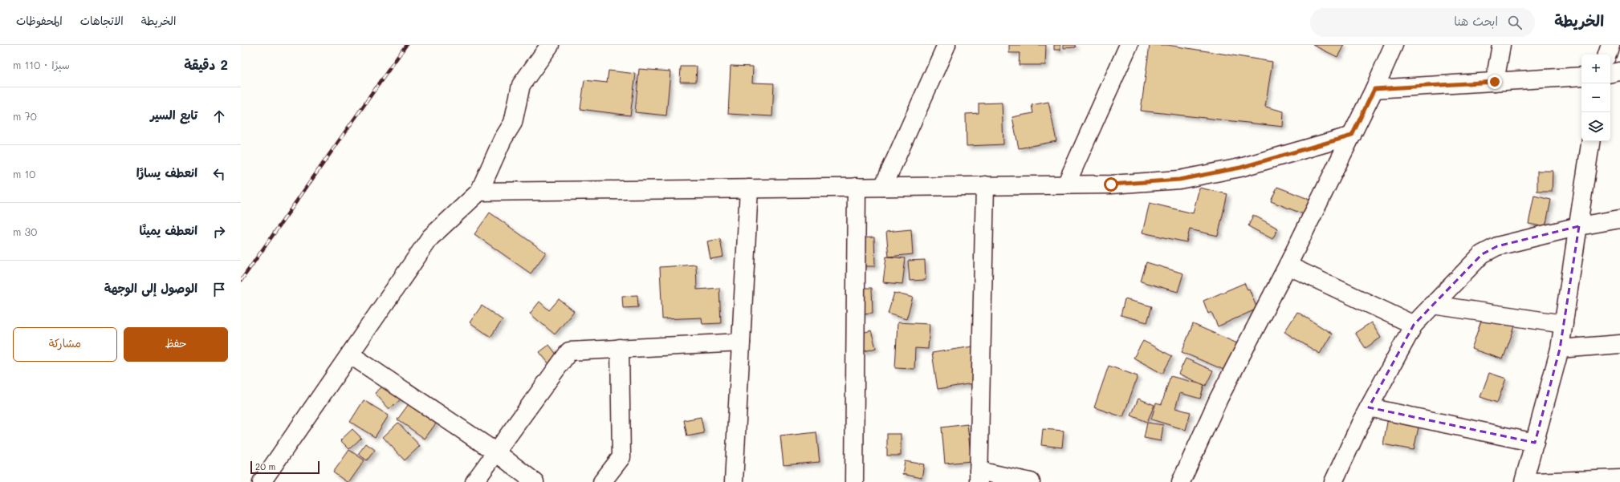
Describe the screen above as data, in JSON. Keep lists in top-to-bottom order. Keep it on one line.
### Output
{"scale_bar":"20 m","page":{"header":"الخريطة","search":"ابحث هنا","nav":["الخريطة","الاتجاهات","المحفوظات"],"heading":["2 دقيقة","سيرًا · 110 m"],"map_buttons":["+","−"],"list":[["تابع السير","70 m"],["انعطف يسارًا","10 m"],["انعطف يمينًا","30 m"],"الوصول إلى الوجهة"],"buttons":["حفظ","مشاركة"],"scale":"20 m"}}
